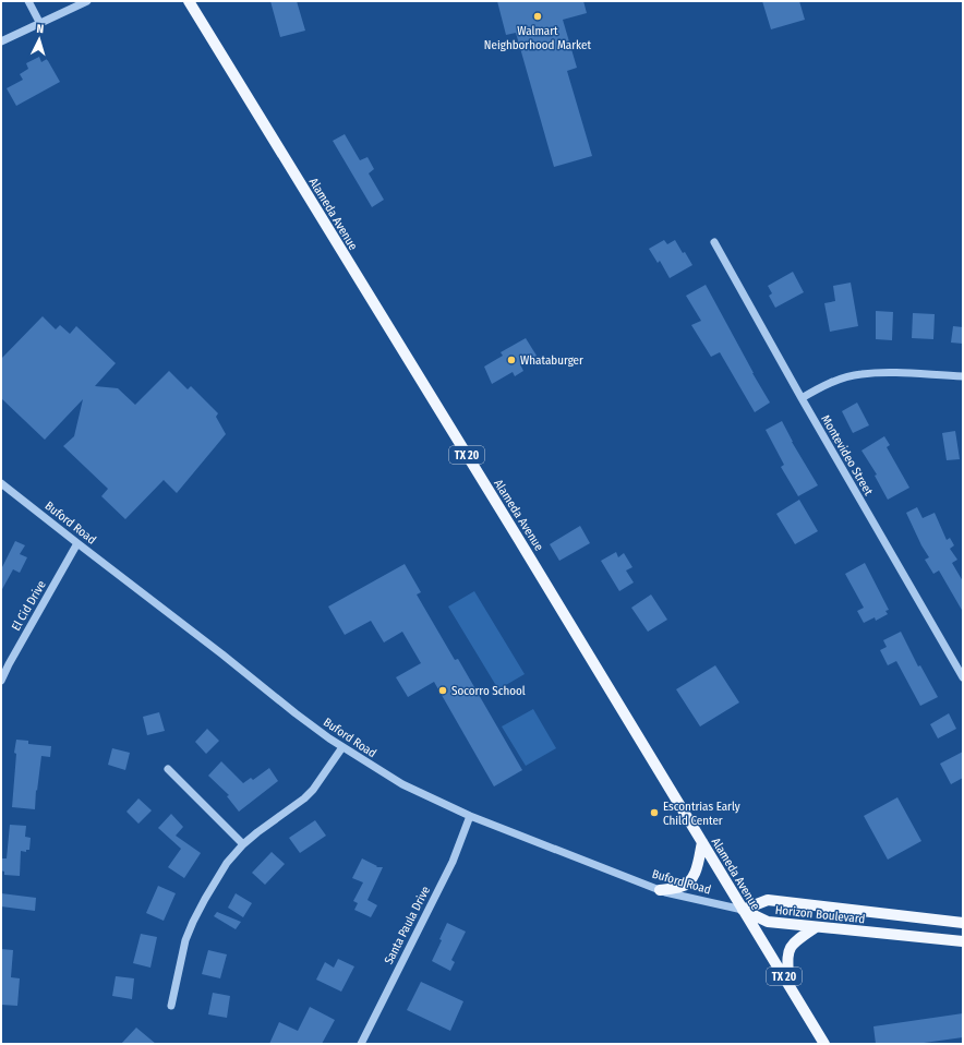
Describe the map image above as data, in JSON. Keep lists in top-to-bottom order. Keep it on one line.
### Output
{"streets":{"main road":["Alameda Avenue","TX 20","Horizon Boulevard"],"street":["Montevideo Street","Buford Road","El Cid Drive","Santa Paula Drive"]},"crossings":[["Alameda Avenue","Buford Road"],["Alameda Avenue","Horizon Boulevard"],["Buford Road","El Cid Drive"],["Buford Road","Horizon Boulevard"],["Buford Road","Santa Paula Drive"]],"places":["Walmart Neighborhood Market","Whataburger","Socorro School","Escontrias Early Child Center"],"north":"top"}
